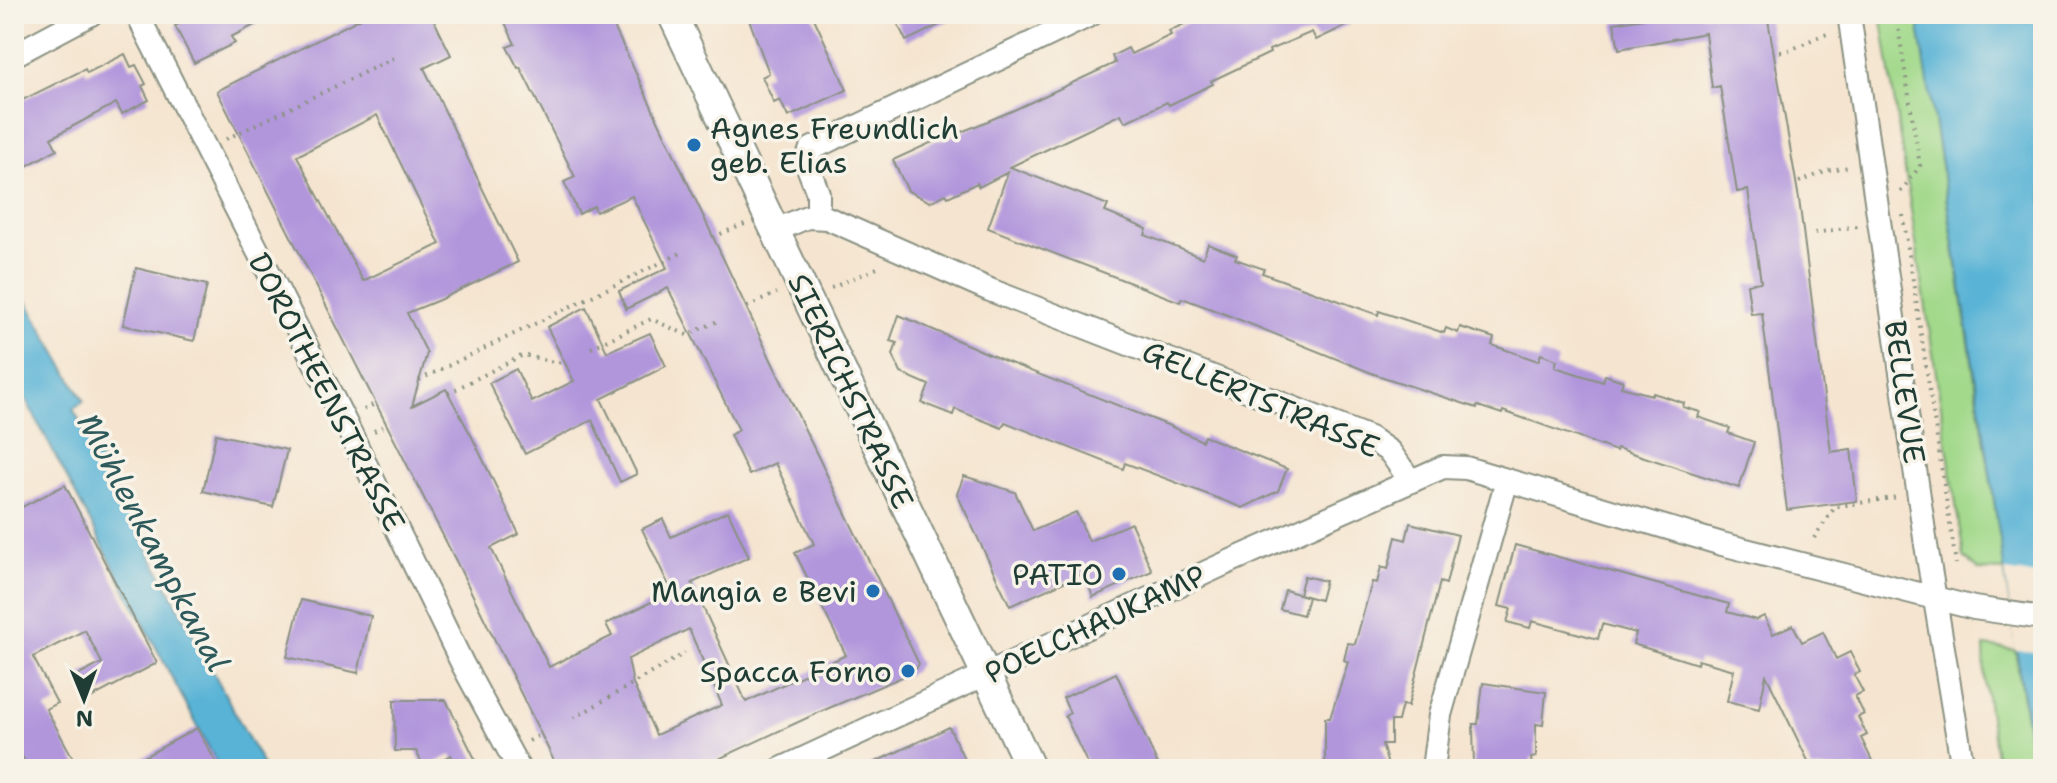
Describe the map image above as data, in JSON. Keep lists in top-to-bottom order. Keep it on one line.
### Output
{"streets":{"main road":["SIERICHSTRASSE"],"street":["DOROTHEENSTRASSE","BELLEVUE","GELLERTSTRASSE","POELCHAUKAMP"]},"crossings":[["SIERICHSTRASSE","POELCHAUKAMP"],["BELLEVUE","GELLERTSTRASSE"],["GELLERTSTRASSE","POELCHAUKAMP"]],"water":["Mühlenkampkanal"],"places":["Agnes Freundlich geb. Elias","PATIO","Mangia e Bevi","Spacca Forno"],"north":"bottom"}
